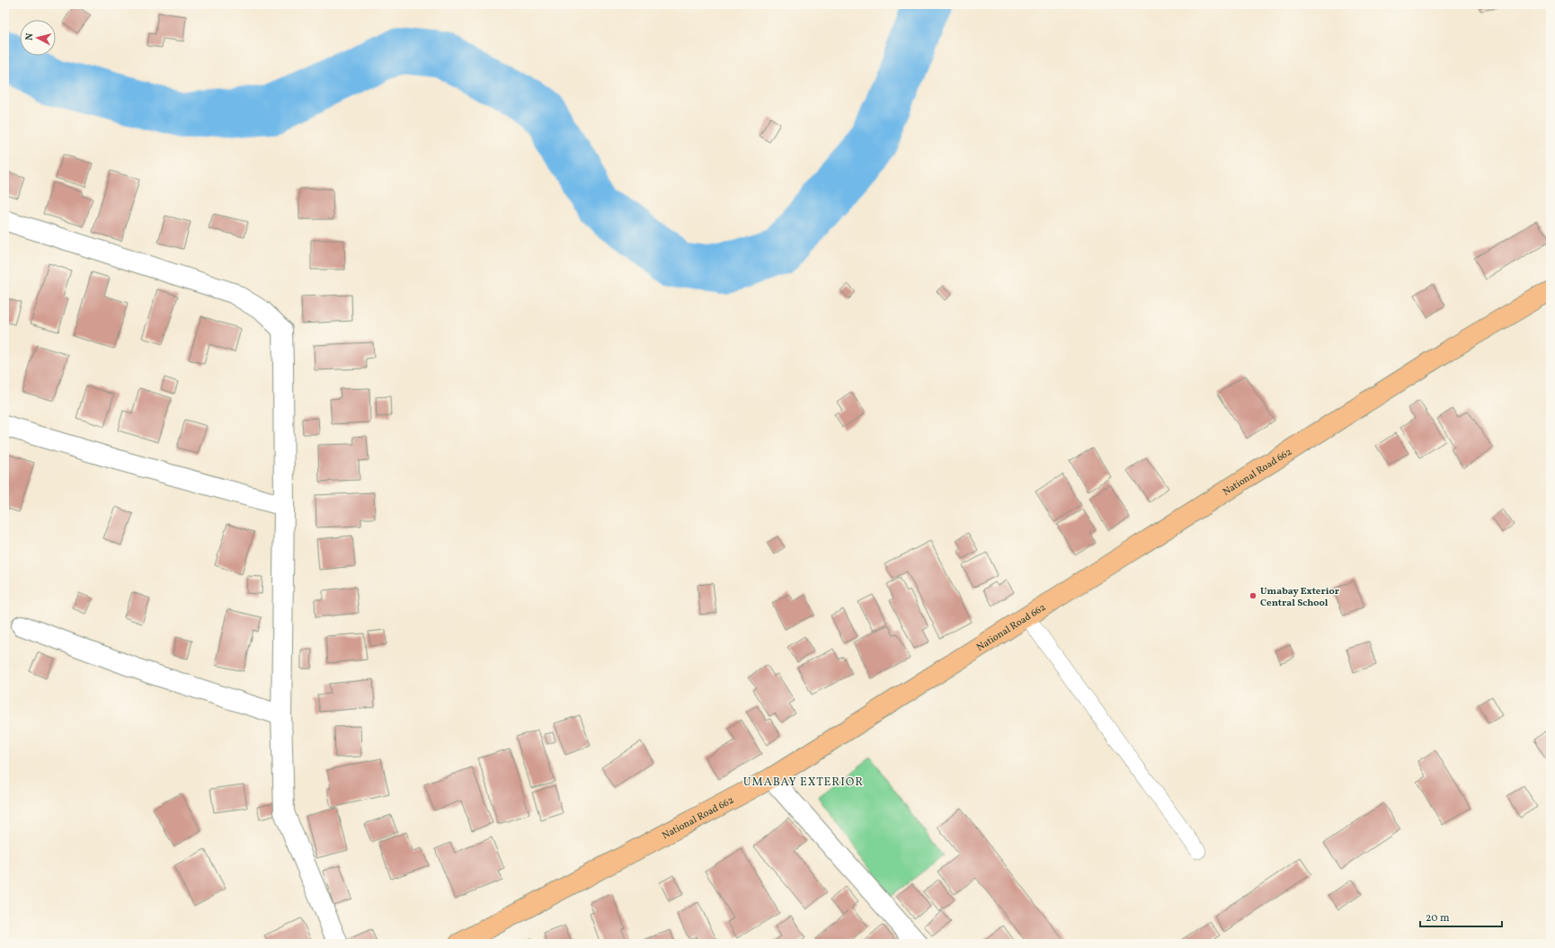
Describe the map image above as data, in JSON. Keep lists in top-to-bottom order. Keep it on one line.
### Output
{"streets":{"main road":["National Road 662"]},"districts":["UMABAY EXTERIOR"],"places":["Umabay Exterior Central School"],"scale_bar":"20 m","north":"left"}
